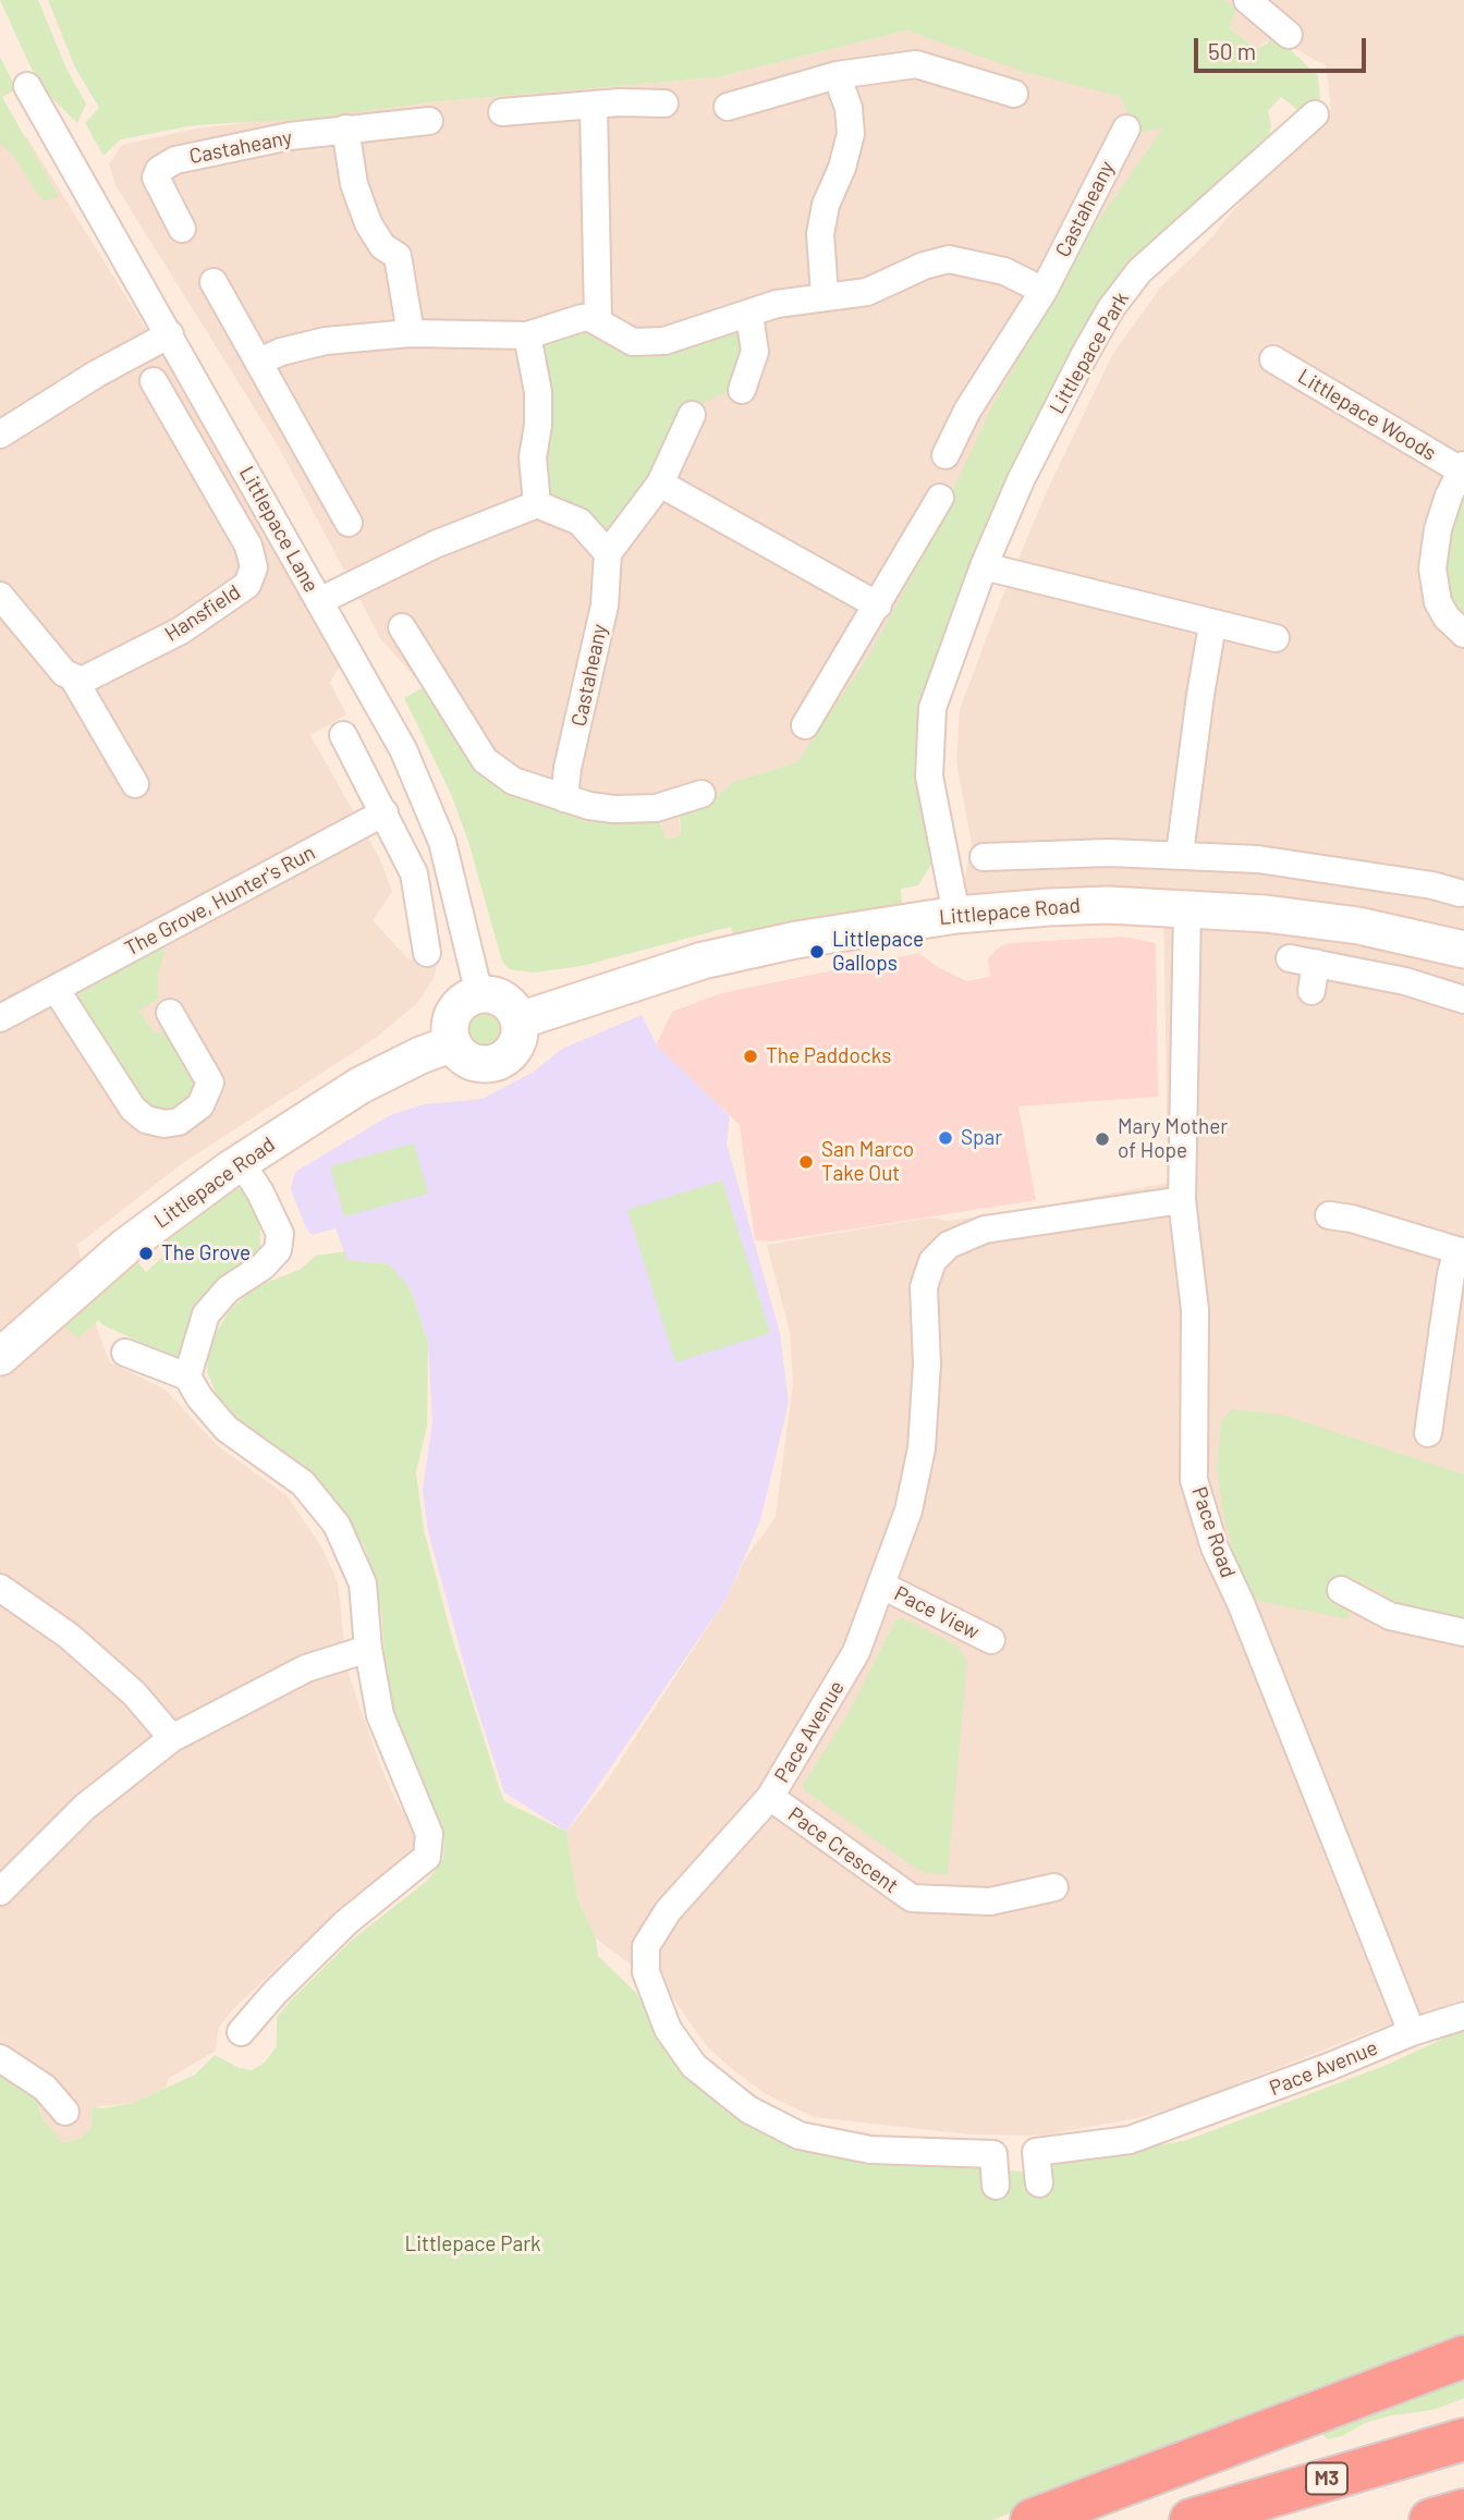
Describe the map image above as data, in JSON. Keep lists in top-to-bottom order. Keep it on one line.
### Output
{"streets":{"highway":["M3"],"street":["Castaheany","Littlepace Park","Littlepace Woods","Littlepace Lane","Hansfield","The Grove, Hunter's Run","Littlepace Road","Pace Road","Pace View","Pace Avenue","Pace Crescent"]},"crossings":[["Littlepace Park","Littlepace Road"],["Littlepace Lane","Littlepace Road"],["Littlepace Road","Pace Road"],["Pace Road","Pace Avenue"],["Pace View","Pace Avenue"],["Pace Avenue","Pace Crescent"]],"parks":["Littlepace Park"],"places":["Littlepace Gallops","The Paddocks","Spar","Mary Mother of Hope","San Marco Take Out","The Grove"],"scale_bar":"50 m"}
